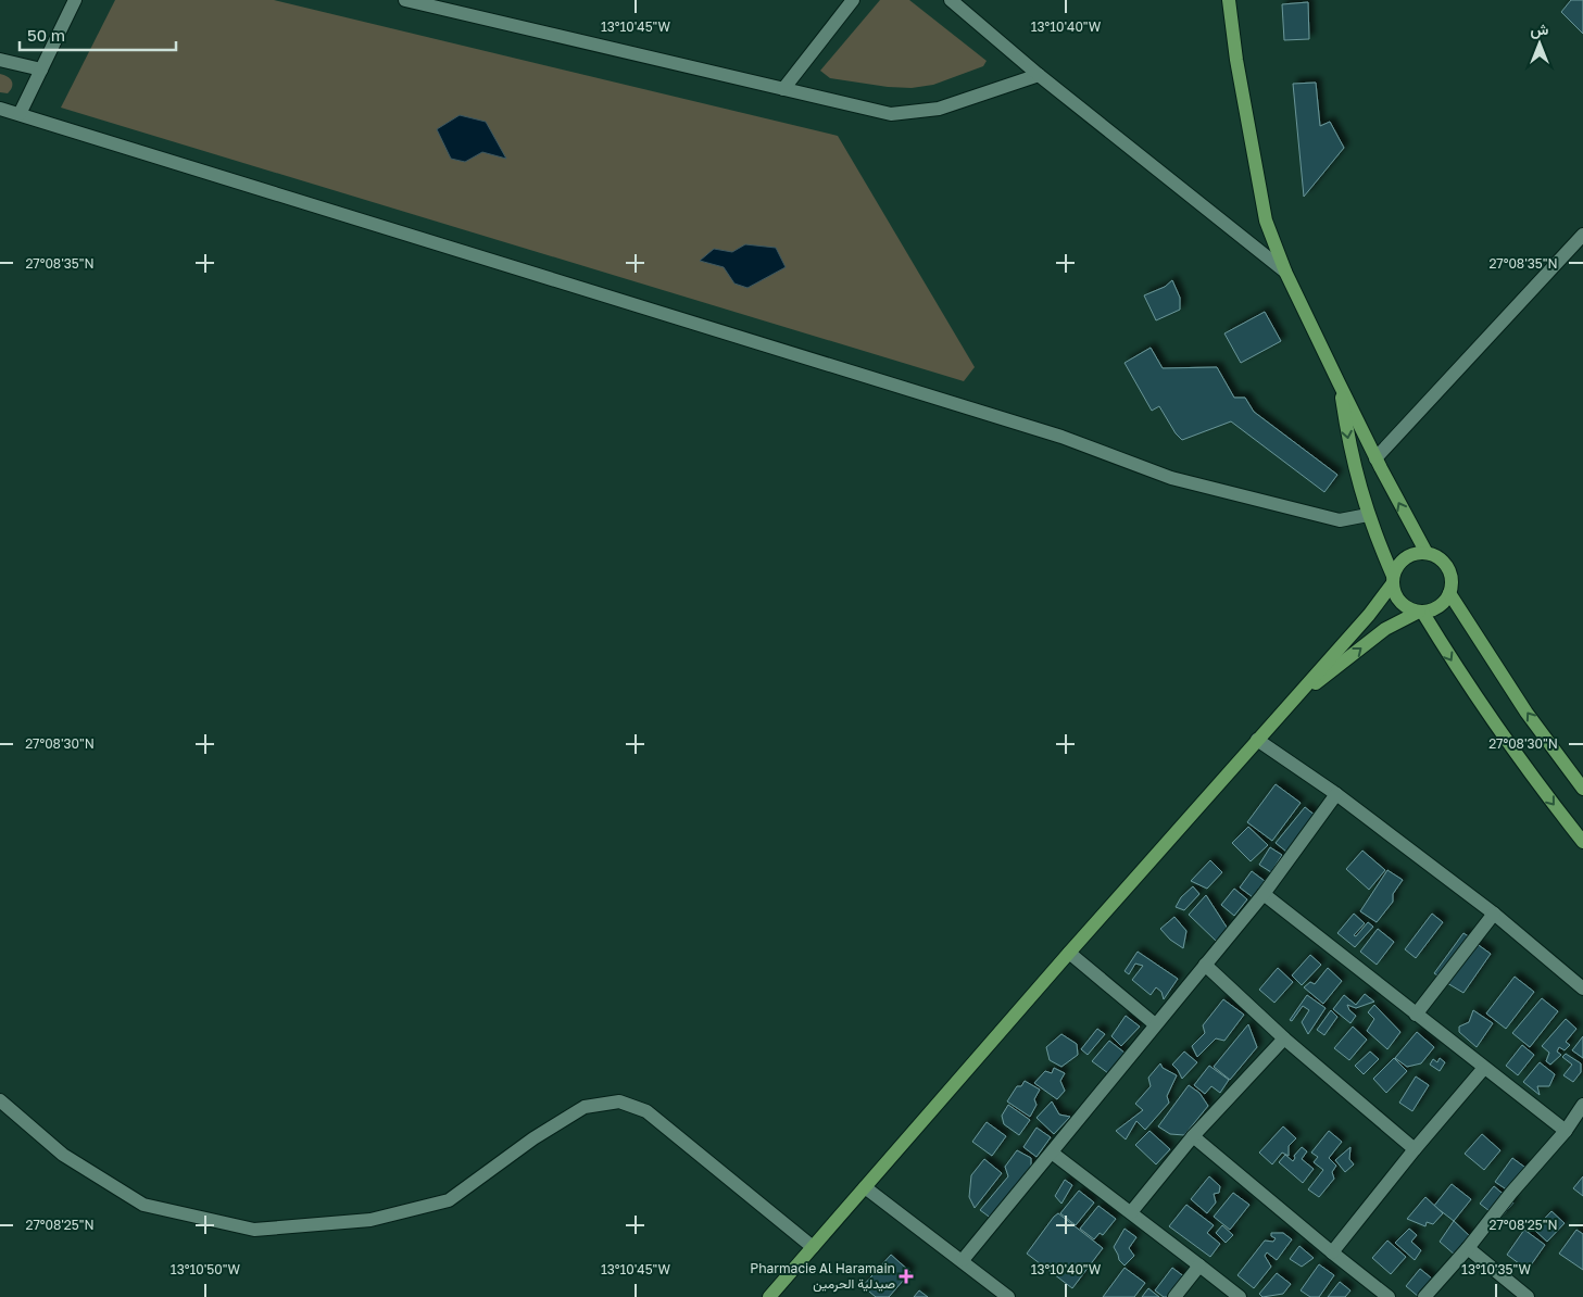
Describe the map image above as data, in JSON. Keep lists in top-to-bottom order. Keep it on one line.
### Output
{"places":{"health":["Pharmacie Al Haramain صيدلية الحرمين"]},"scale_bar":"50 m","north":"top","coordinates":["13°10'45\"W","13°10'40\"W","27°08'35\"N","27°08'30\"N","27°08'25\"N","13°10'50\"W","13°10'35\"W"]}
